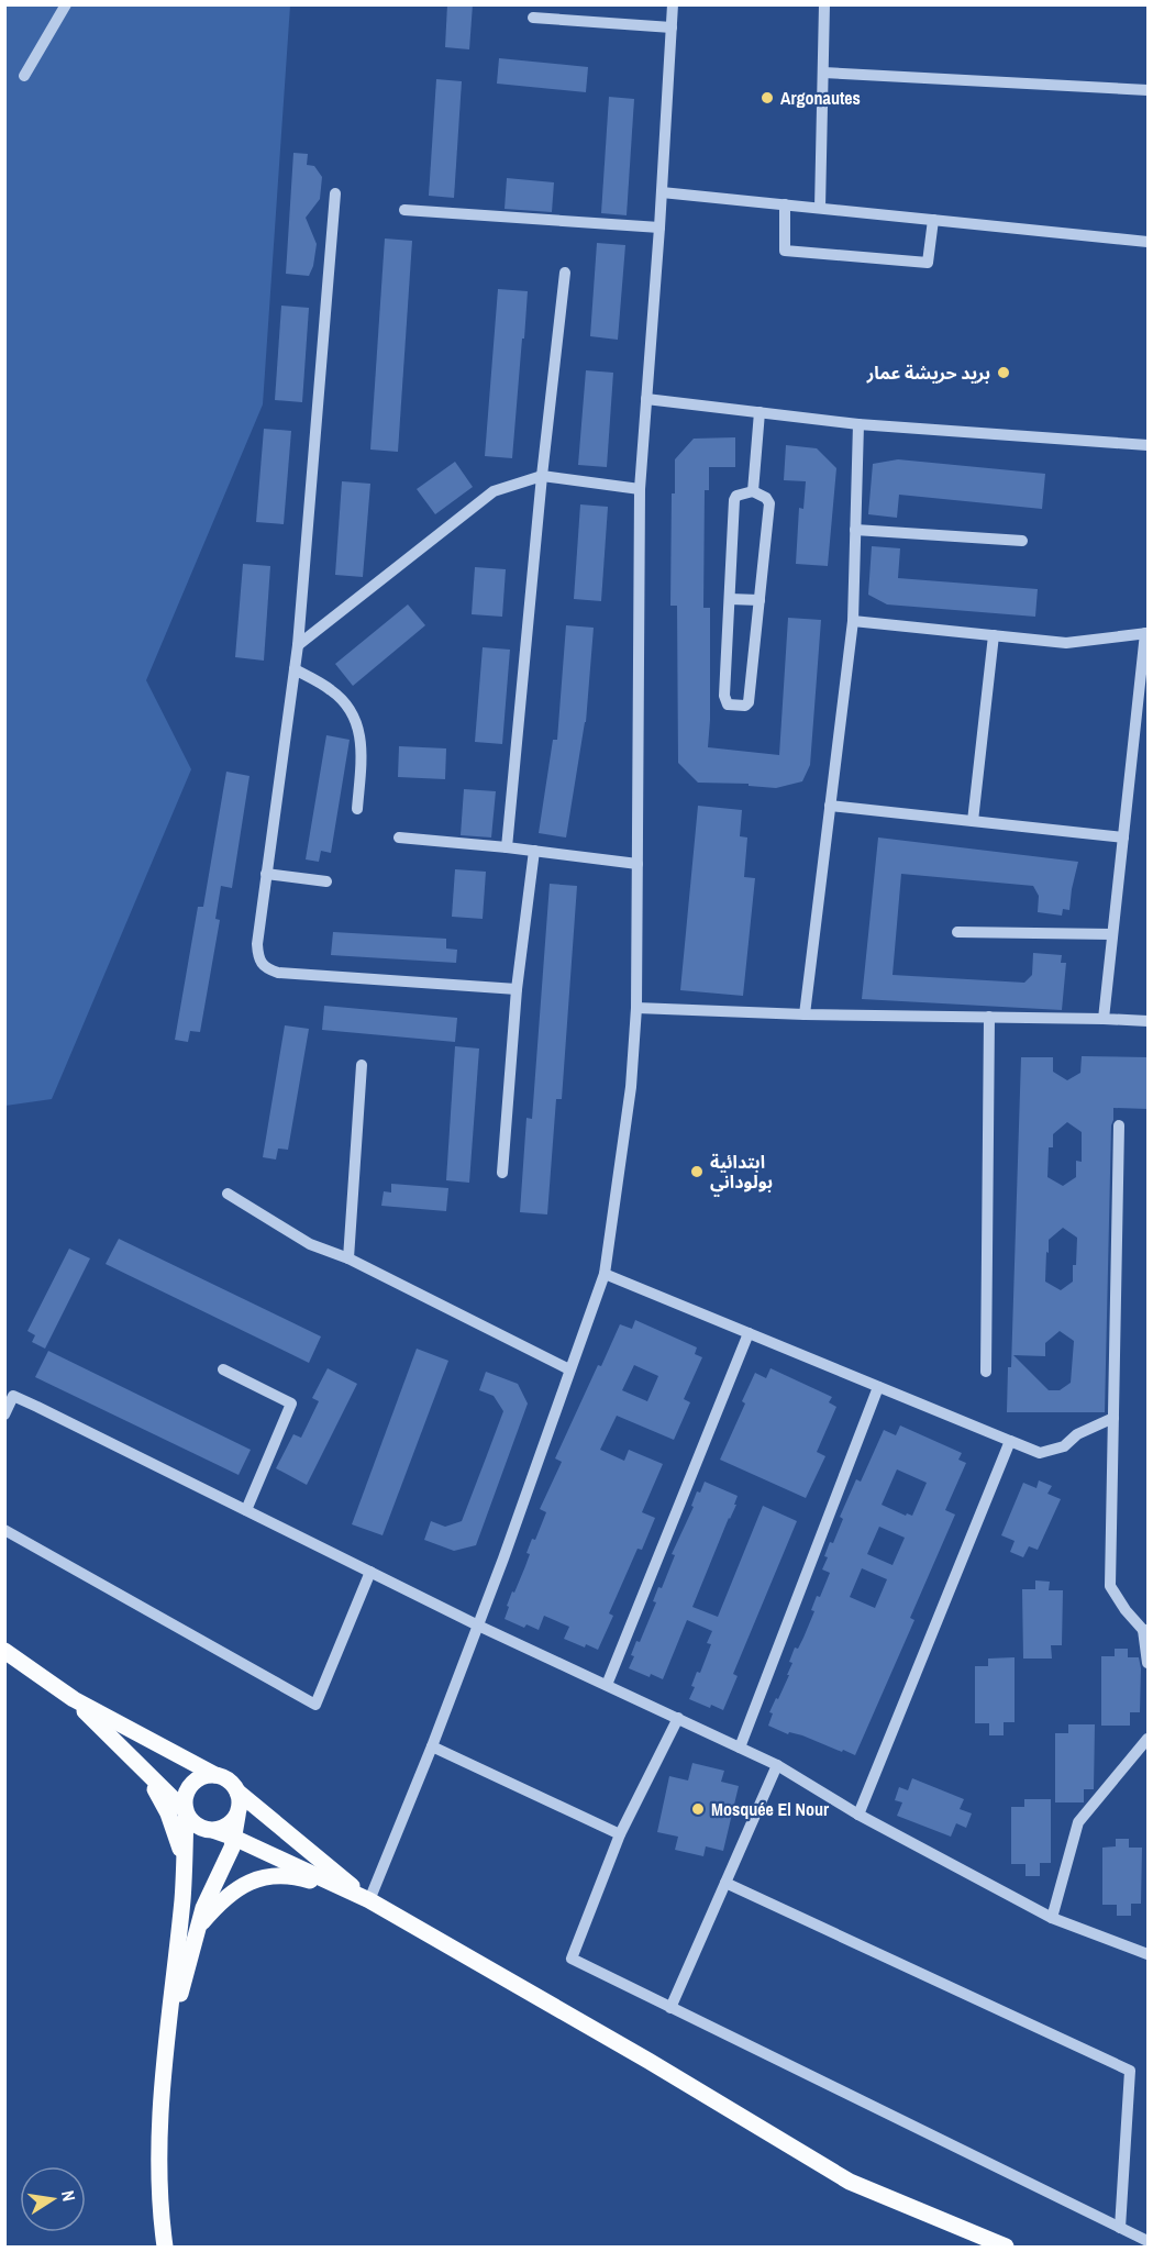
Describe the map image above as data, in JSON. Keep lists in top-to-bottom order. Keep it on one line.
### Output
{"places":["Argonautes","بريد حريشة عمار","ابتدائية بولوداني","Mosquée El Nour"],"north":"right"}
